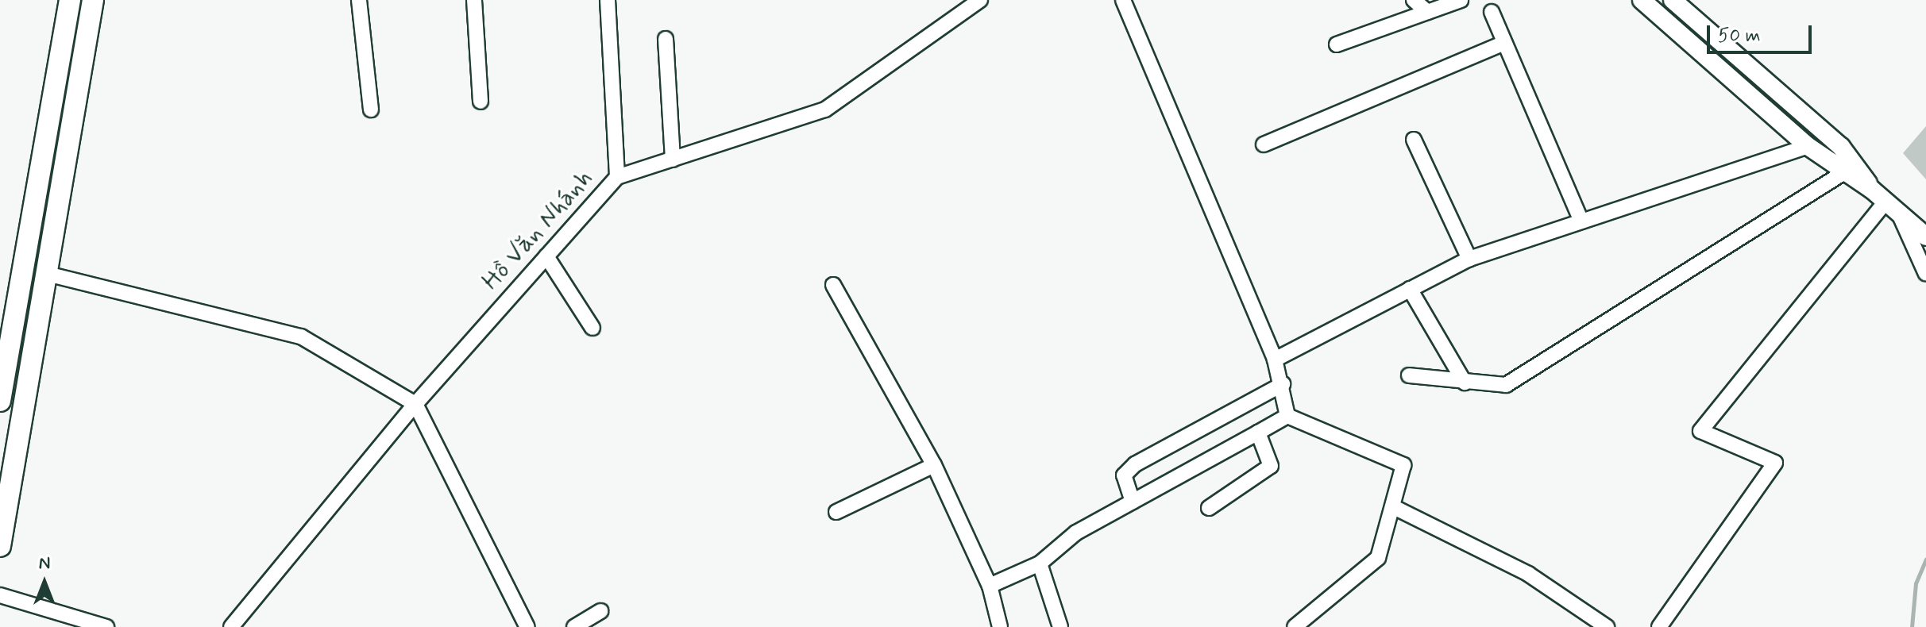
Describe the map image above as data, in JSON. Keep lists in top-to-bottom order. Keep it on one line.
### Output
{"streets":{"street":["Hồ Văn Nhánh"]},"scale_bar":"50 m","north":"top"}
